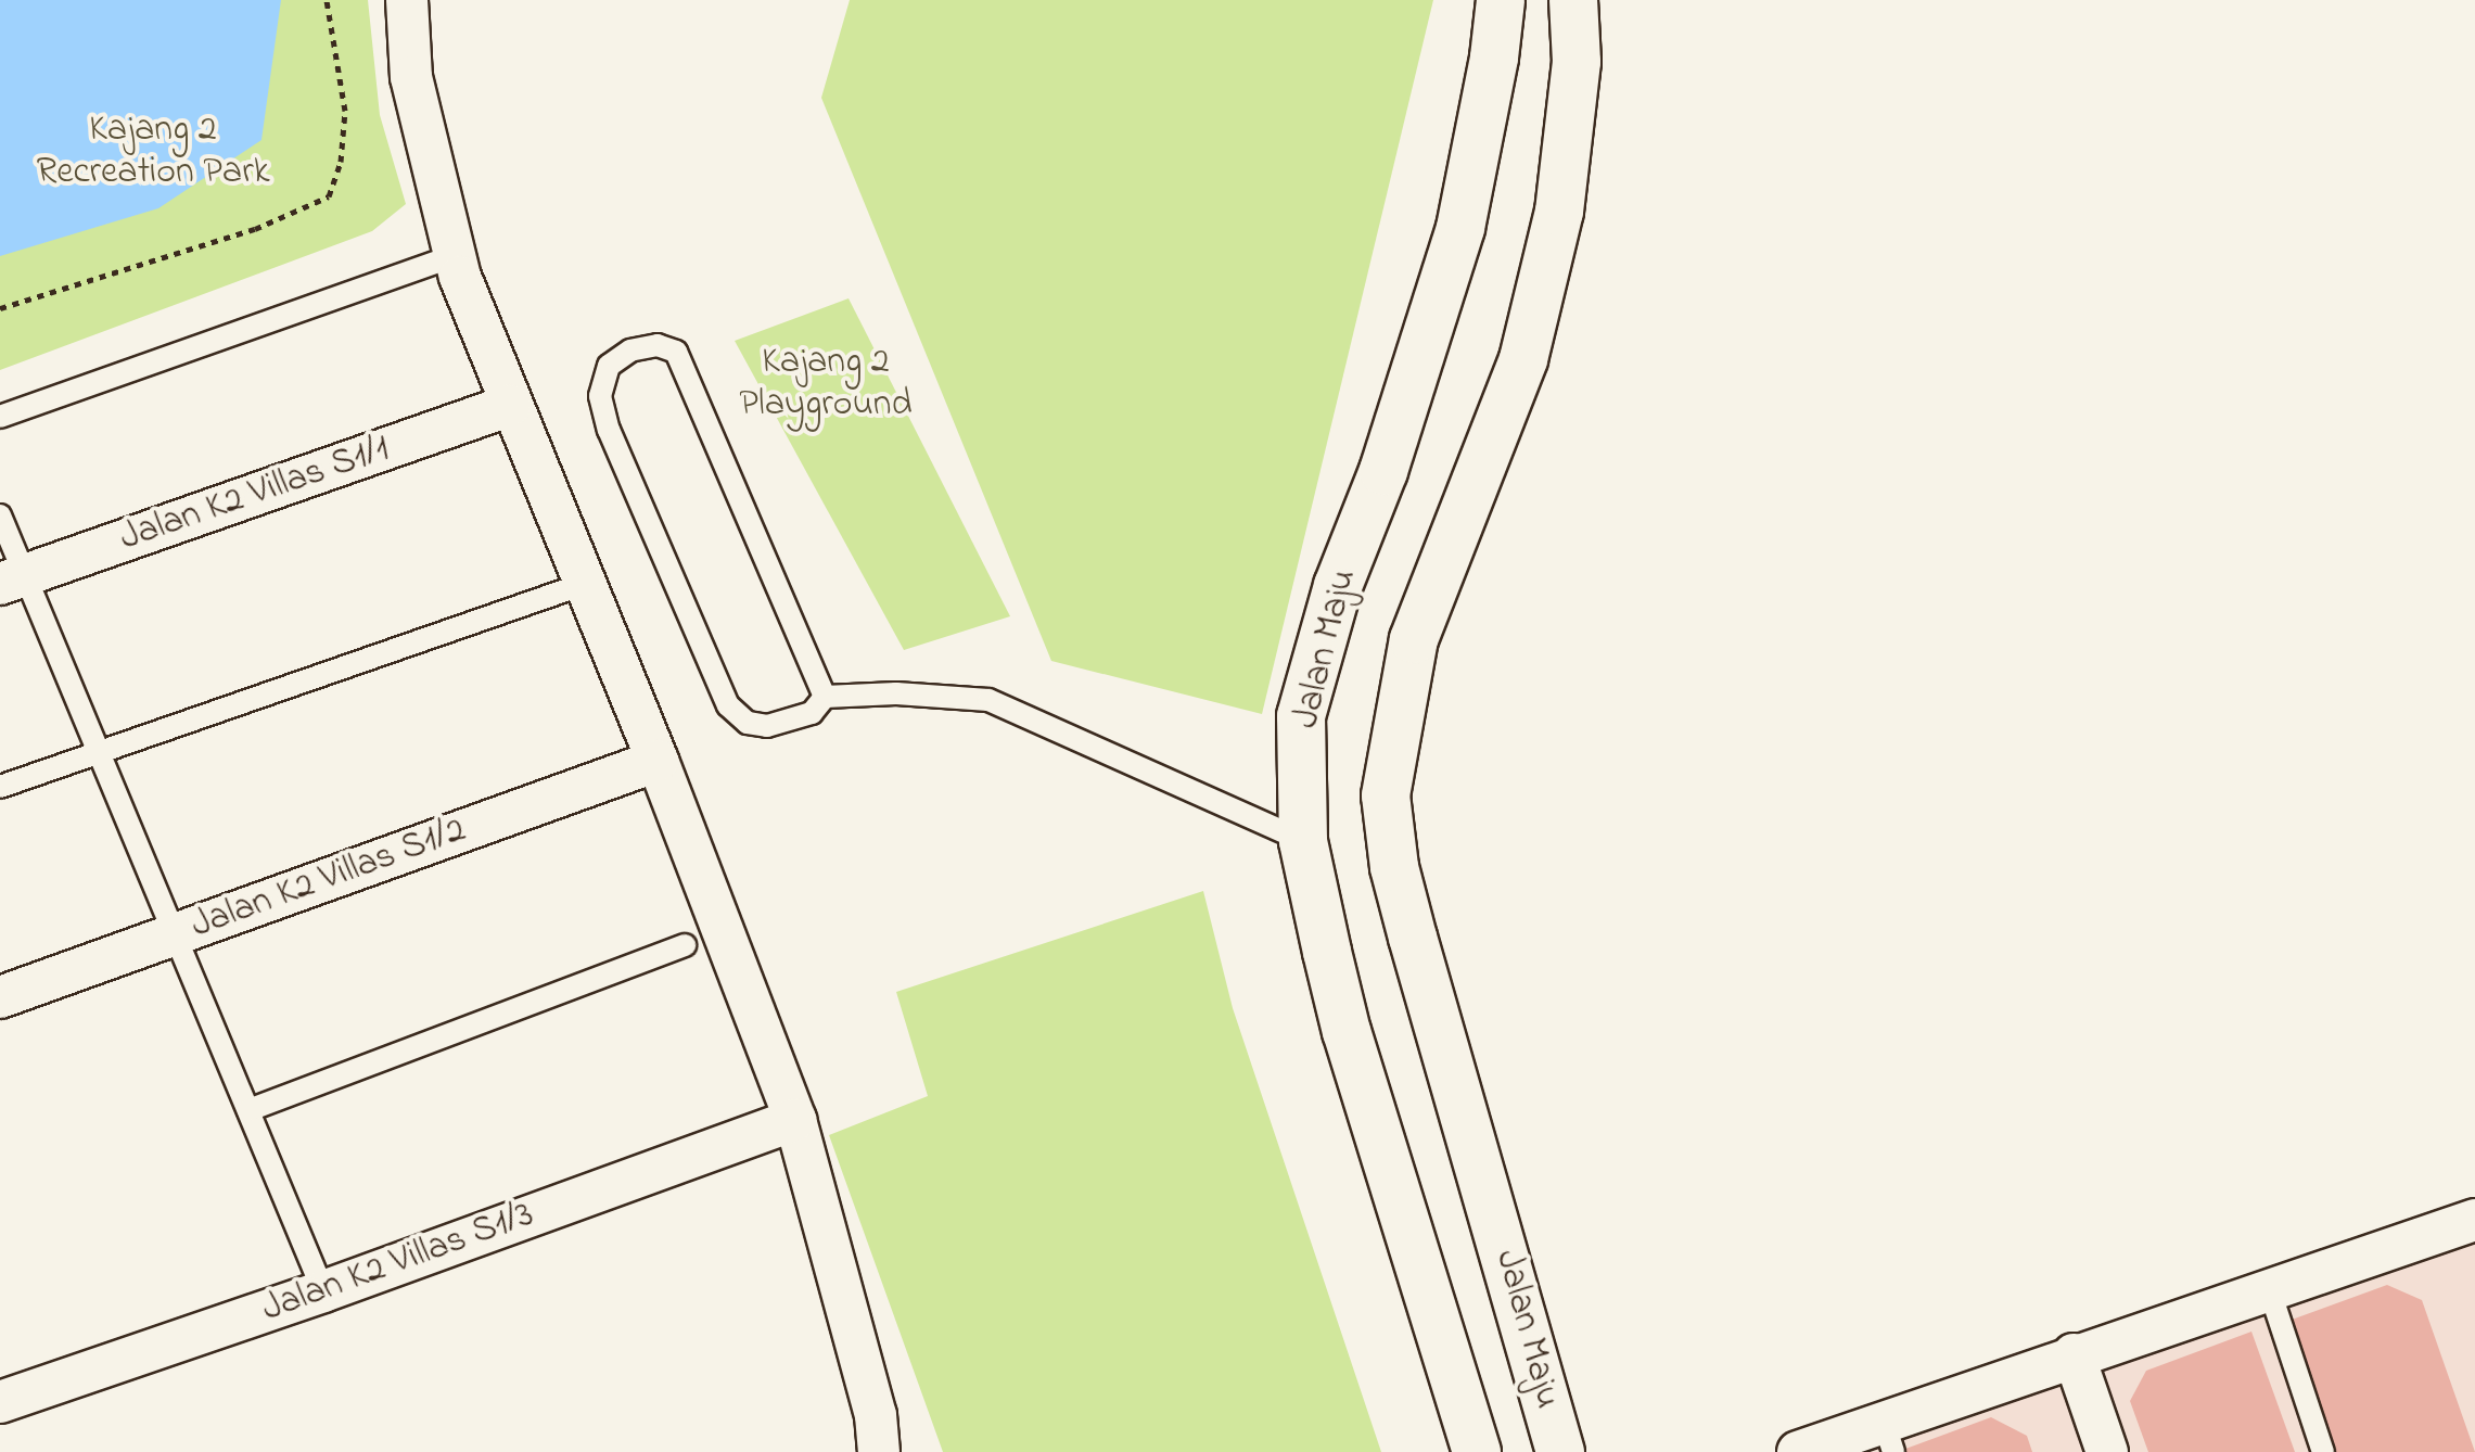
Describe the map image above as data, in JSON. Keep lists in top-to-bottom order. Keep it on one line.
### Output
{"streets":{"street":["Jalan K2 Villas S1/1","Jalan Maju","Jalan K2 Villas S1/2","Jalan K2 Villas S1/3"]},"parks":["Kajang 2 Recreation Park","Kajang 2 Playground"]}
